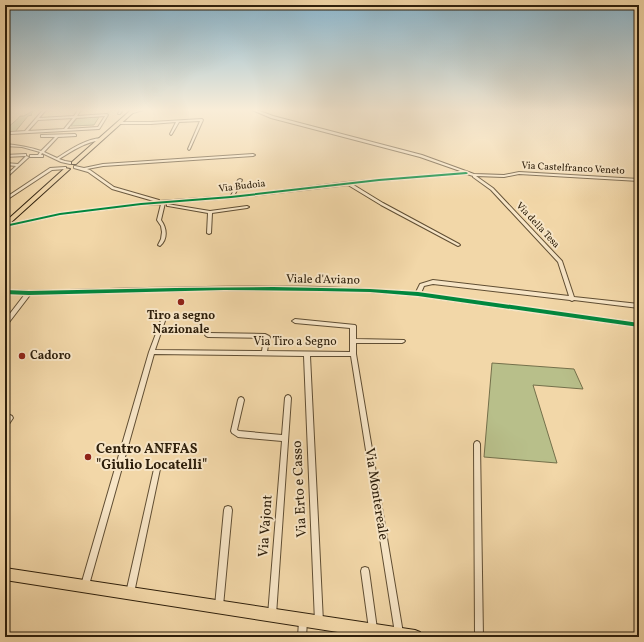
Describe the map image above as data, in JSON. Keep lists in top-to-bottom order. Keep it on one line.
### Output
{"streets":{"street":["Via Castelfranco Veneto","Via Budoia","Via della Tesa","Viale d'Aviano","Via Tiro a Segno","Via Erto e Casso","Via Montereale","Via Vajont"]},"crossings":[["Via Castelfranco Veneto","Via Budoia"],["Via Castelfranco Veneto","Via della Tesa"],["Via Tiro a Segno","Via Erto e Casso"],["Via Tiro a Segno","Via Montereale"]],"places":["Tiro a segno Nazionale","Cadoro","Centro ANFFAS \"Giulio Locatelli\""]}
